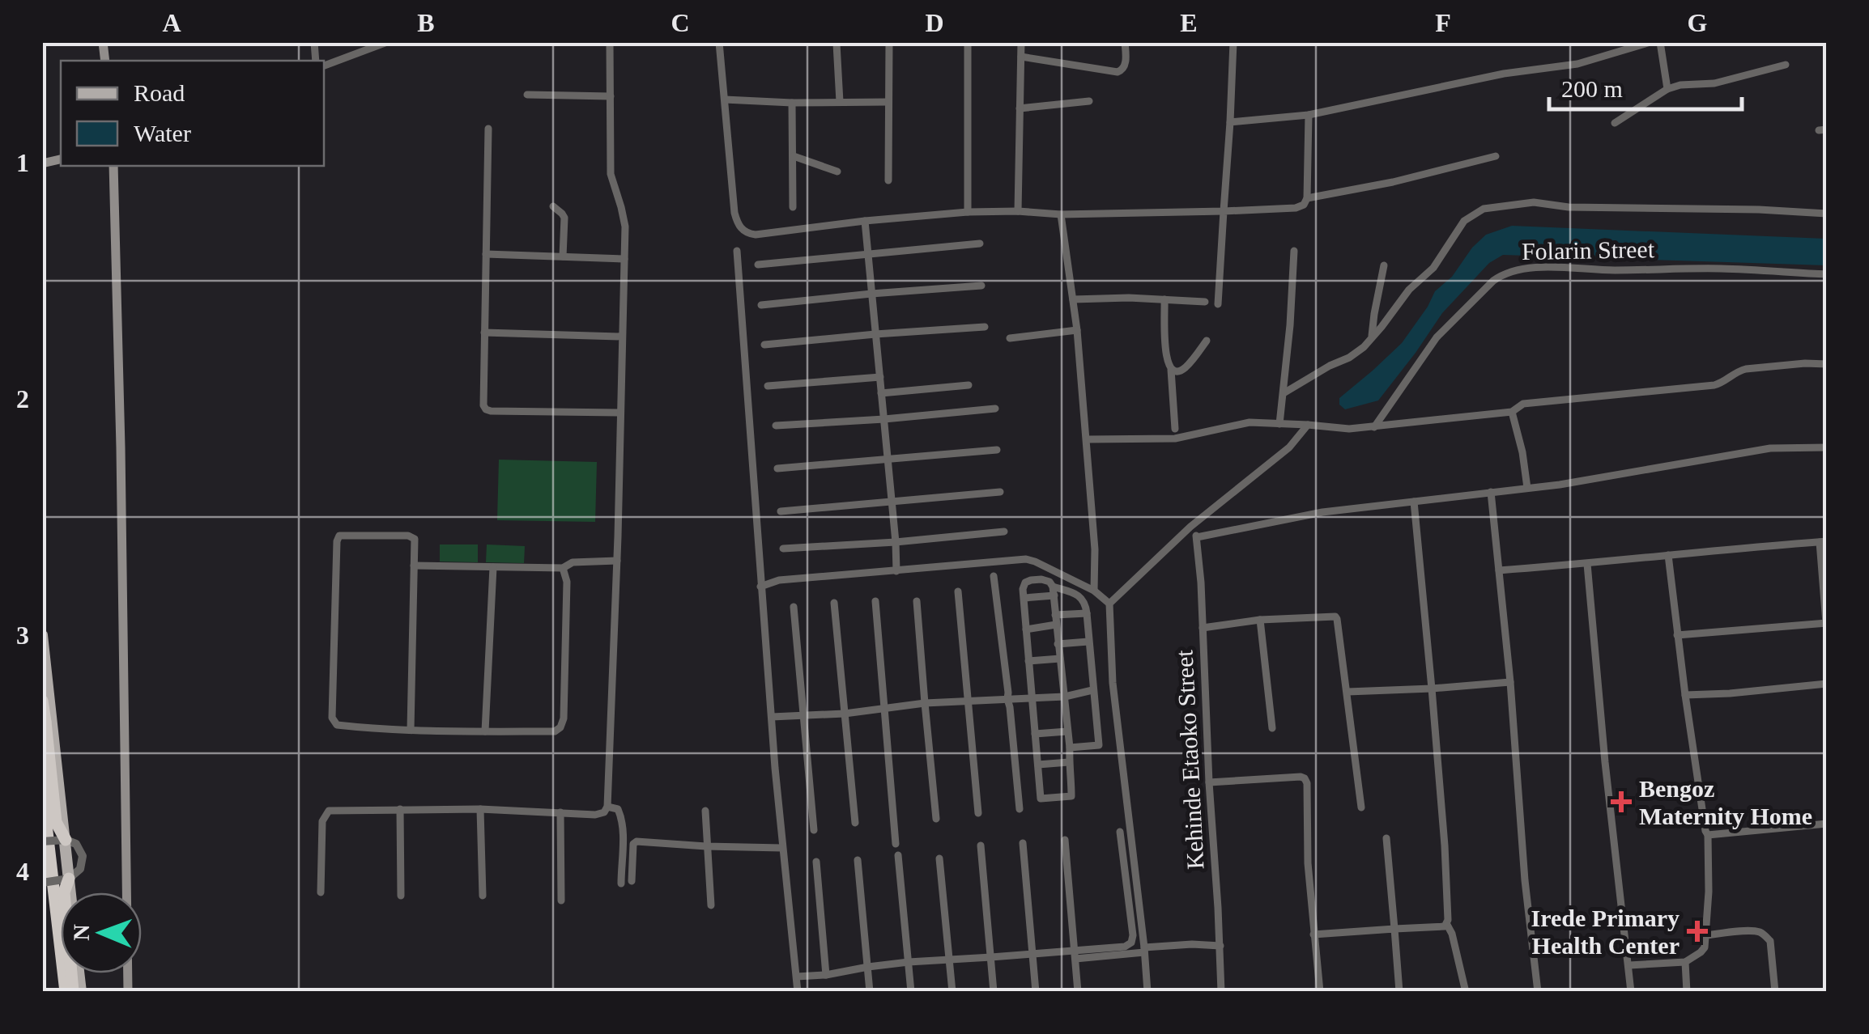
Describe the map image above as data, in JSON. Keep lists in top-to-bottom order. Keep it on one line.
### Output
{"streets":{"street":["Folarin Street","Kehinde Etaoko Street"]},"places":{"health":["Bengoz Maternity Home","Irede Primary Health Center"]},"legend":["Road","Water"],"scale_bar":"200 m","north":"left","grid":{"columns":["A","B","C","D","E","F","G"],"rows":["1","2","3","4"]}}
